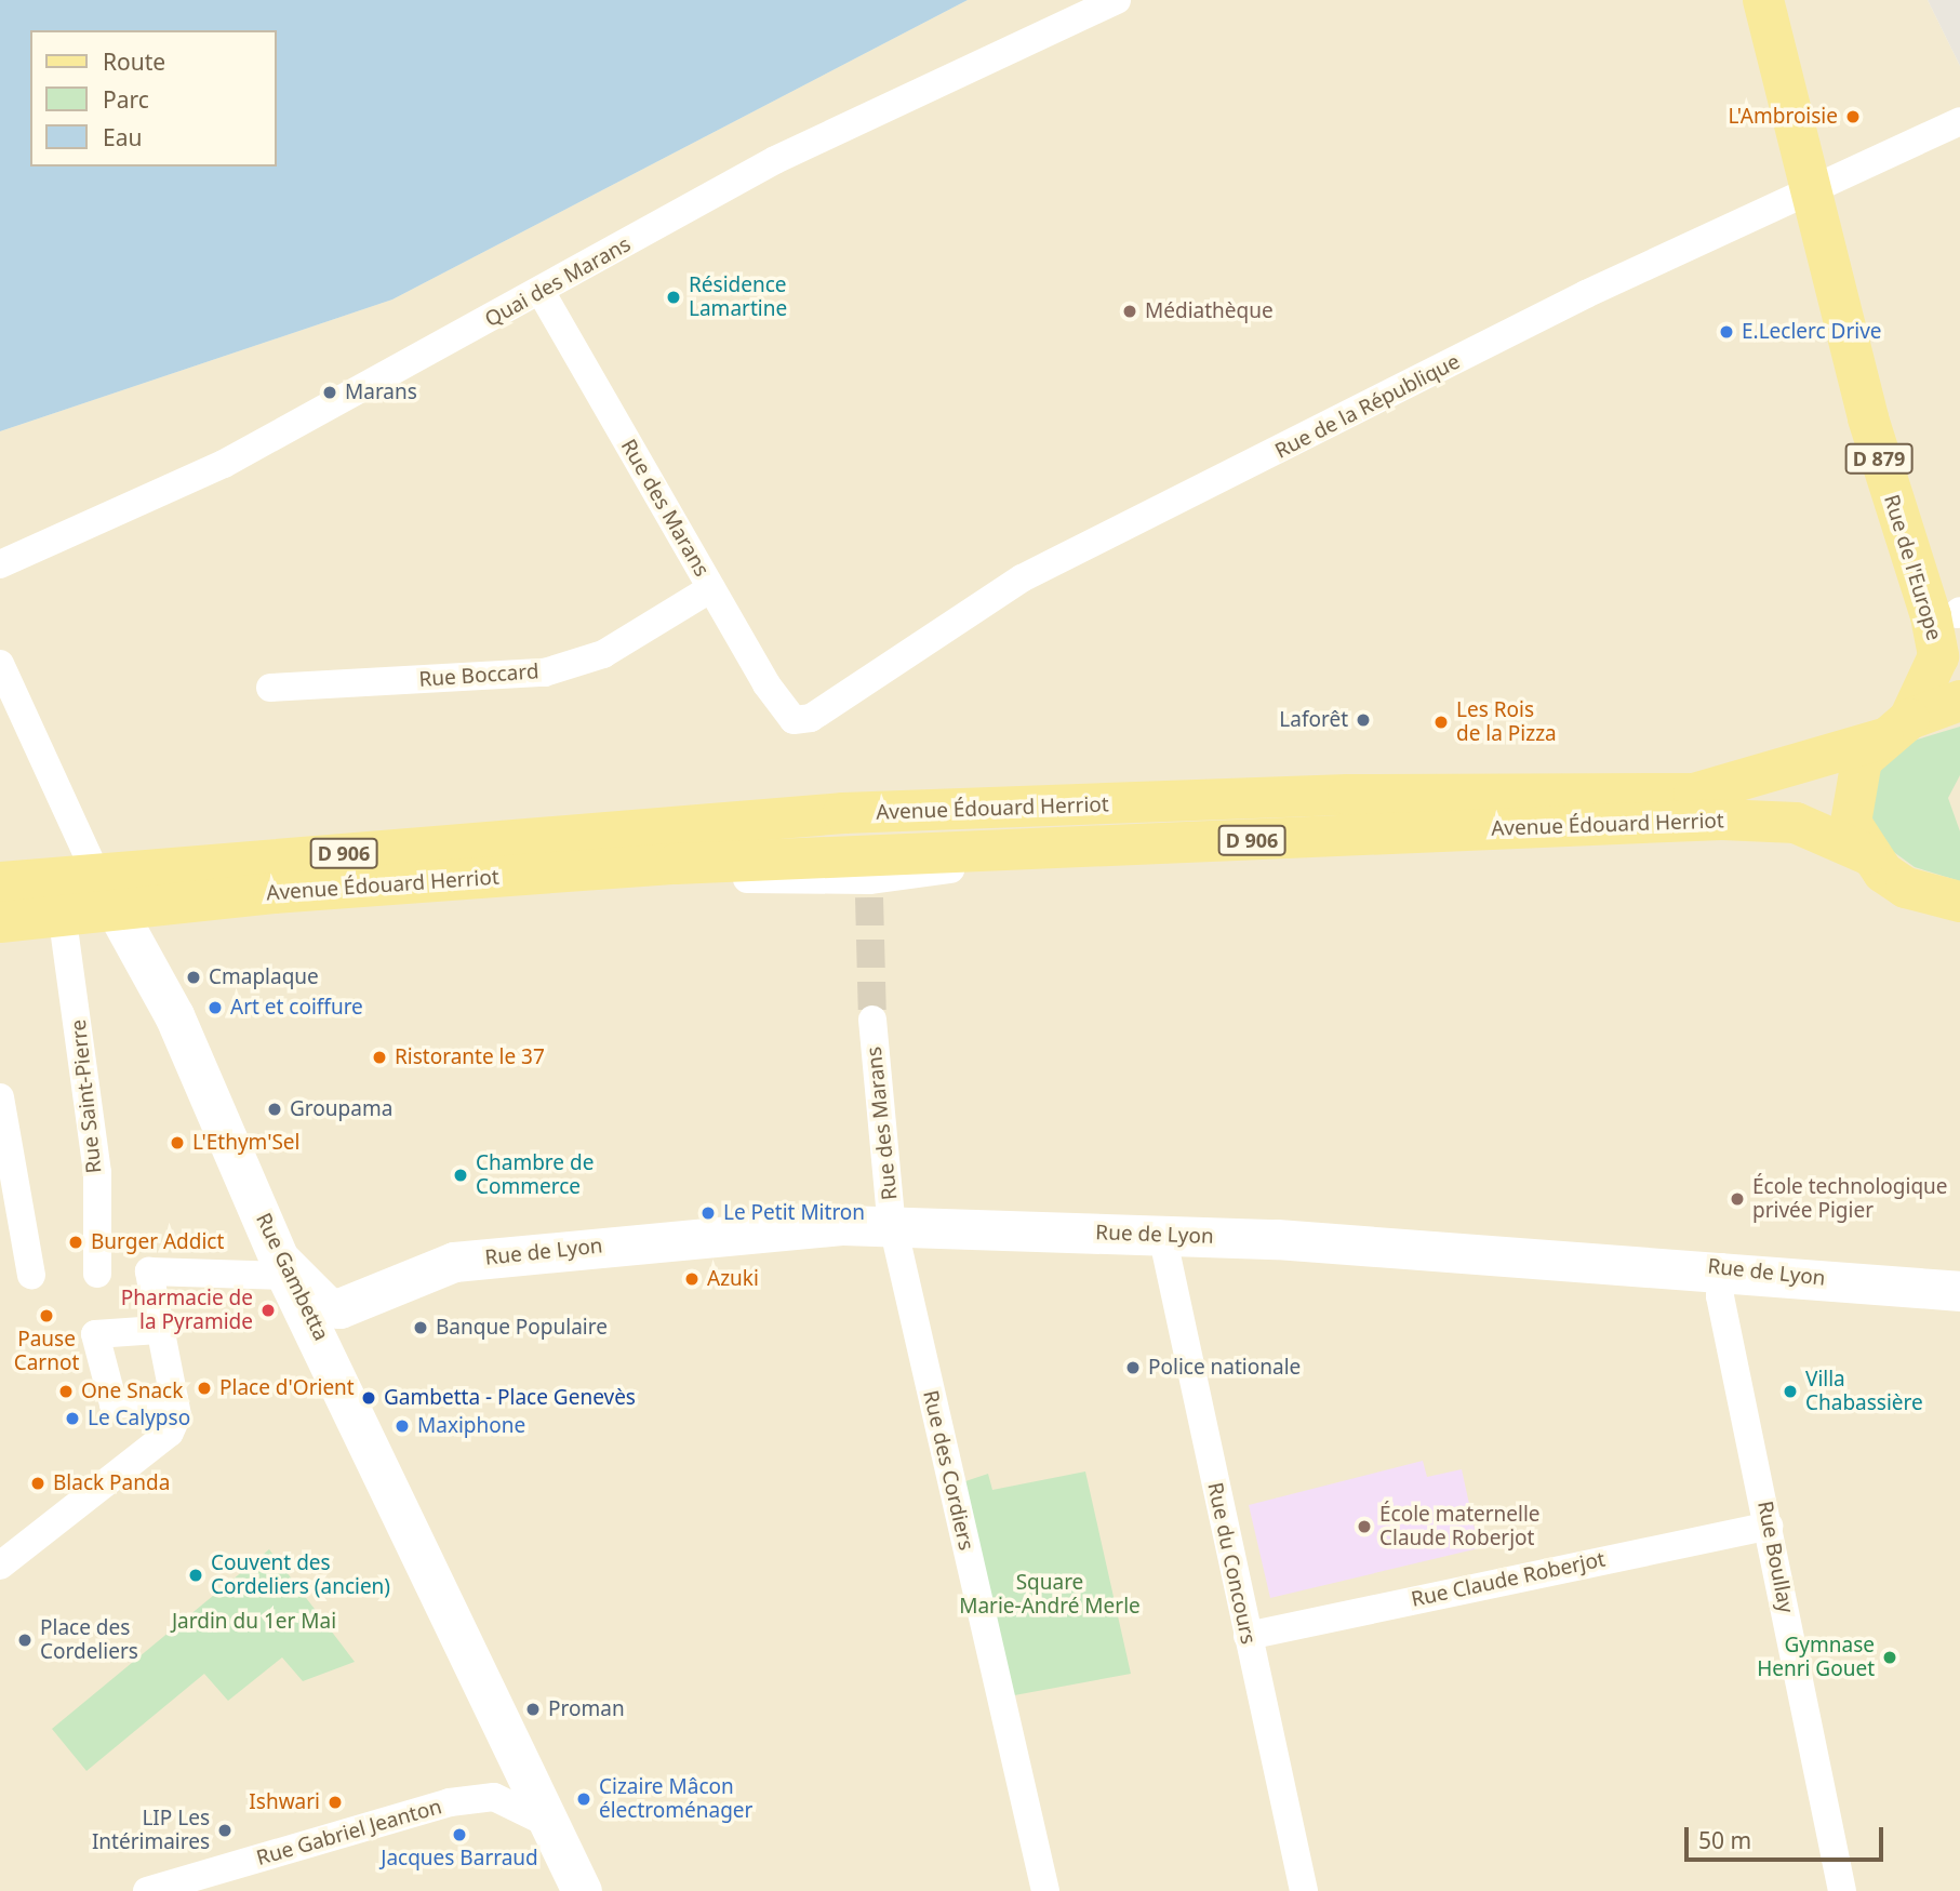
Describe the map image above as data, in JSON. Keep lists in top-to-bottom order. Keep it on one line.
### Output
{"streets":{"main road":["D 879","Rue de l'Europe","Avenue Édouard Herriot","D 906"],"street":["Quai des Marans","Rue de la République","Rue des Marans","Rue Boccard","Rue Saint-Pierre","Rue de Lyon","Rue Gambetta","Rue des Cordiers","Rue Boullay","Rue du Concours","Rue Claude Roberjot","Rue Gabriel Jeanton"]},"crossings":[["Quai des Marans","Rue des Marans"],["Rue de la République","D 879"],["Rue de la République","Rue des Marans"],["Rue de la République","Rue de l'Europe"],["D 879","Rue de l'Europe"],["Rue des Marans","Rue Boccard"],["Rue des Marans","Rue de Lyon"],["Rue des Marans","Rue des Cordiers"],["Rue de l'Europe","Avenue Édouard Herriot"],["Avenue Édouard Herriot","D 906"],["Avenue Édouard Herriot","Rue Gambetta"],["D 906","Rue Saint-Pierre"],["D 906","Rue Gambetta"],["Rue de Lyon","Rue Gambetta"],["Rue de Lyon","Rue des Cordiers"],["Rue de Lyon","Rue Boullay"],["Rue de Lyon","Rue du Concours"],["Rue Gambetta","Rue Gabriel Jeanton"],["Rue Boullay","Rue Claude Roberjot"],["Rue du Concours","Rue Claude Roberjot"]],"parks":["Square Marie-André Merle","Jardin du 1er Mai"],"places":["L'Ambroisie","Résidence Lamartine","Médiathèque","E.Leclerc Drive","Marans","Laforêt","Les Rois de la Pizza","Cmaplaque","Art et coiffure","Ristorante le 37","Groupama","L'Ethym'Sel","Chambre de Commerce","École technologique privée Pigier","Le Petit Mitron","Burger Addict","Azuki","Pharmacie de la Pyramide","Pause Carnot","Banque Populaire","Police nationale","Place d'Orient","One Snack","Villa Chabassière","Gambetta - Place Genevès","Le Calypso","Maxiphone","Black Panda","École maternelle Claude Roberjot","Couvent des Cordeliers (ancien)","Place des Cordeliers","Gymnase Henri Gouet","Proman","Cizaire Mâcon électroménager","Ishwari","LIP Les Intérimaires","Jacques Barraud"],"legend":["Route","Parc","Eau"],"scale_bar":"50 m"}
